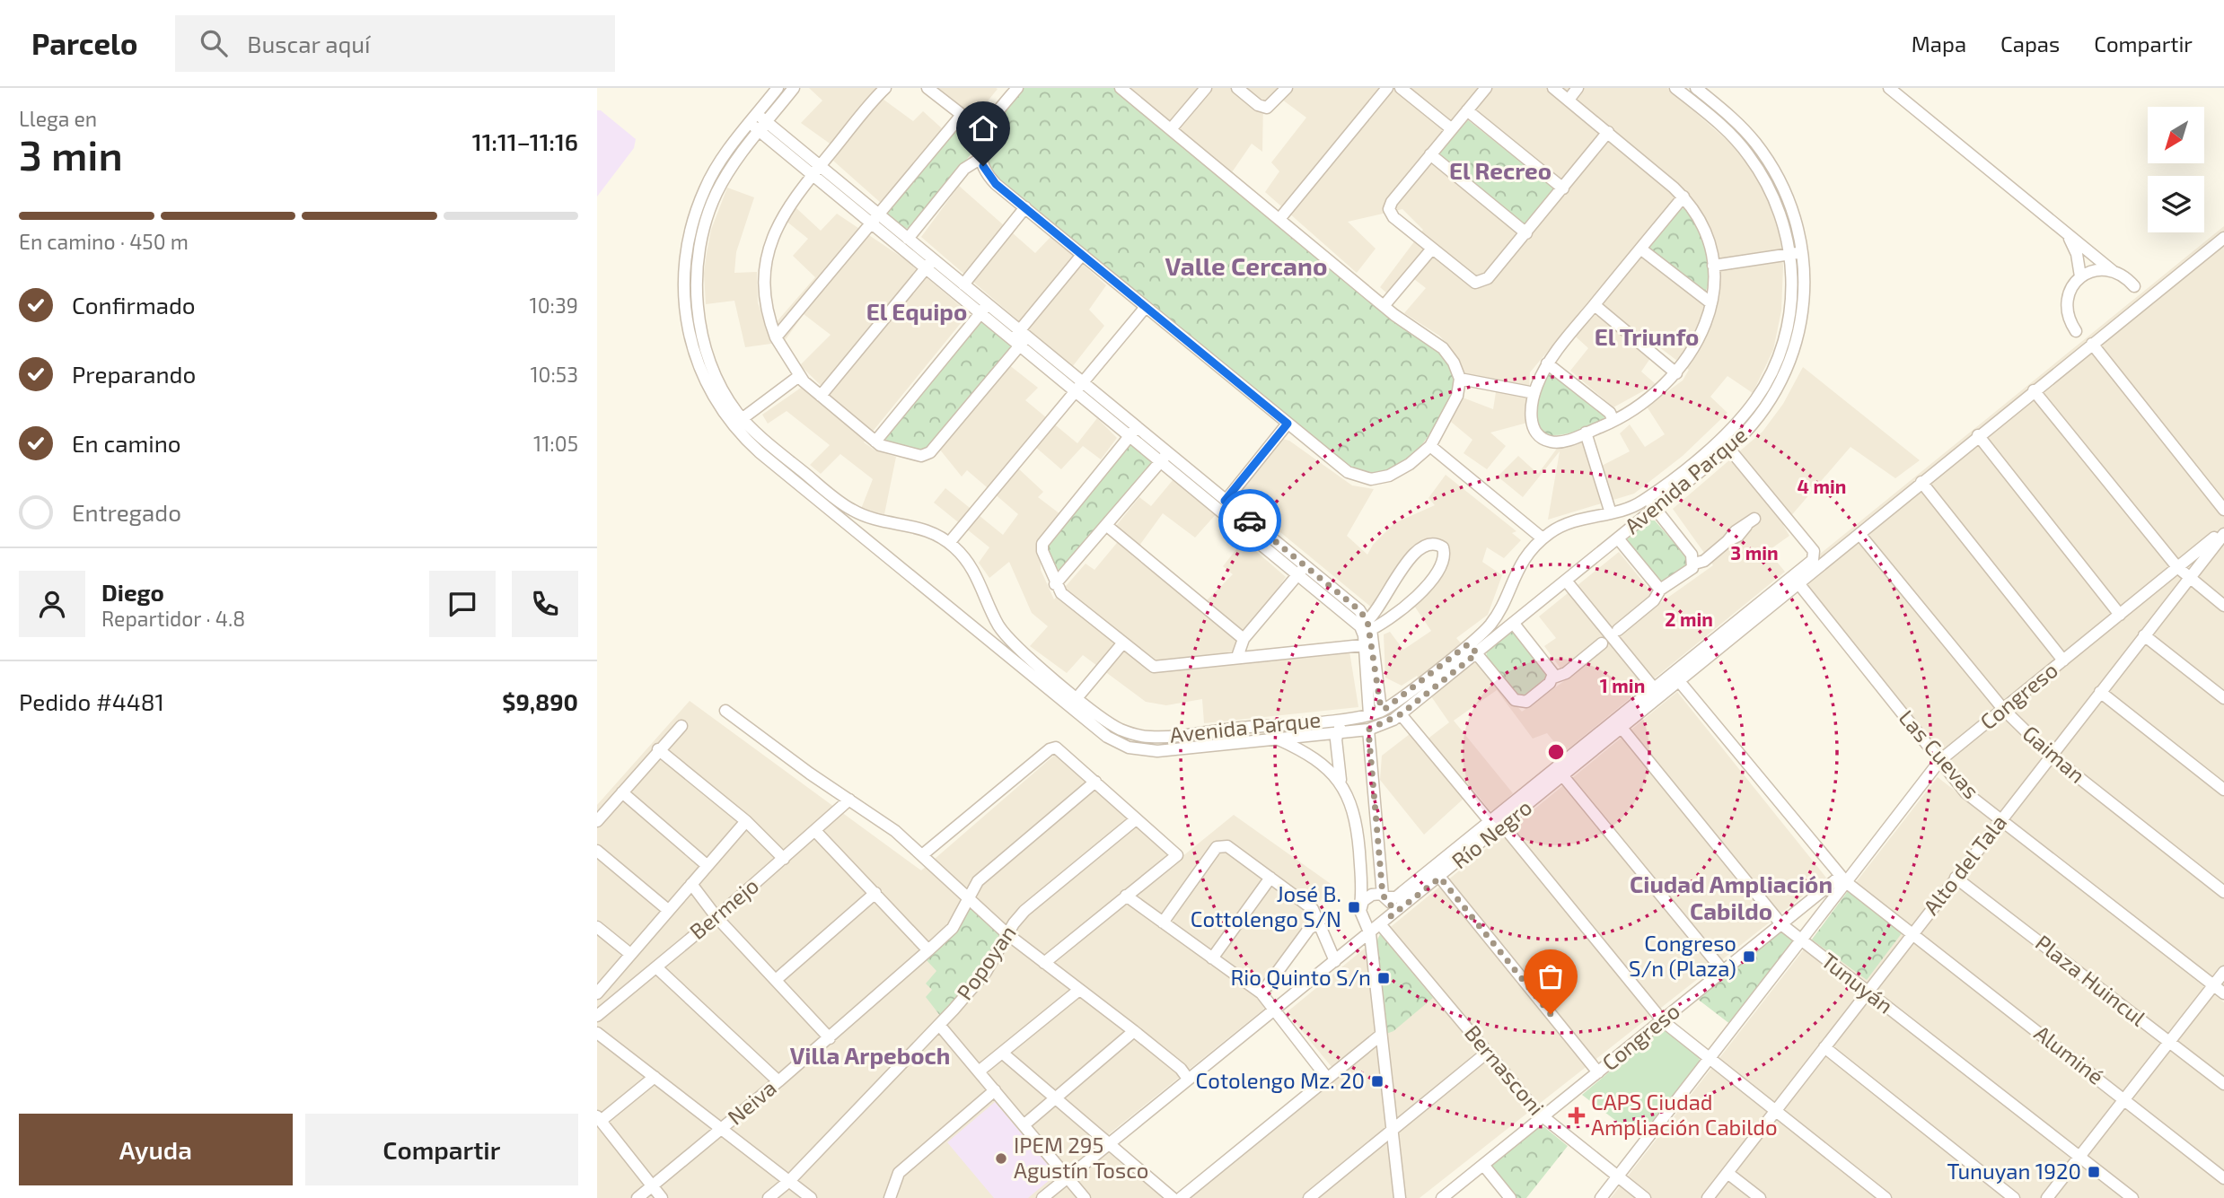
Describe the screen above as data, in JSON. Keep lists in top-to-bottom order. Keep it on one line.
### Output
{"streets":{"street":["Avenida Parque","Congreso","Las Cuevas","Gaiman","Río Negro","Alto del Tala","Bermejo","Popoyan","Plaza Huincul","Tunuyán","Aluminé","Bernasconi","Neiva"]},"crossings":[["Avenida Parque","Río Negro"],["Congreso","Las Cuevas"],["Congreso","Gaiman"],["Congreso","Alto del Tala"],["Congreso","Tunuyán"],["Congreso","Aluminé"],["Congreso","Bernasconi"],["Las Cuevas","Río Negro"],["Las Cuevas","Alto del Tala"],["Gaiman","Río Negro"],["Gaiman","Alto del Tala"],["Río Negro","Tunuyán"],["Río Negro","Aluminé"],["Río Negro","Bernasconi"],["Alto del Tala","Plaza Huincul"],["Alto del Tala","Tunuyán"],["Alto del Tala","Aluminé"]],"districts":["El Recreo","Valle Cercano","El Equipo","El Triunfo","Ciudad Ampliación Cabildo","Villa Arpeboch"],"places":{"transit":["José B. Cottolengo S/N","Congreso S/n (Plaza)","Rio Quinto S/n","Cotolengo Mz. 20","Tunuyan 1920"],"health":["CAPS Ciudad Ampliación Cabildo"],"other":["IPEM 295 Agustín Tosco"]},"north":"bottom left","page":{"header":"Parcelo","search":"Buscar aquí","nav":["Mapa","Capas","Compartir"],"heading":["3 min","Llega en","11:11–11:16"],"panel":["Diego","Repartidor · 4.8","Pedido #4481","$9,890"],"bar":"En camino · 450 m","list":[["Confirmado","10:39"],["Preparando","10:53"],["En camino","11:05"],"Entregado"],"buttons":["Ayuda","Compartir"]},"rings":["4 min","3 min","2 min","1 min"]}
